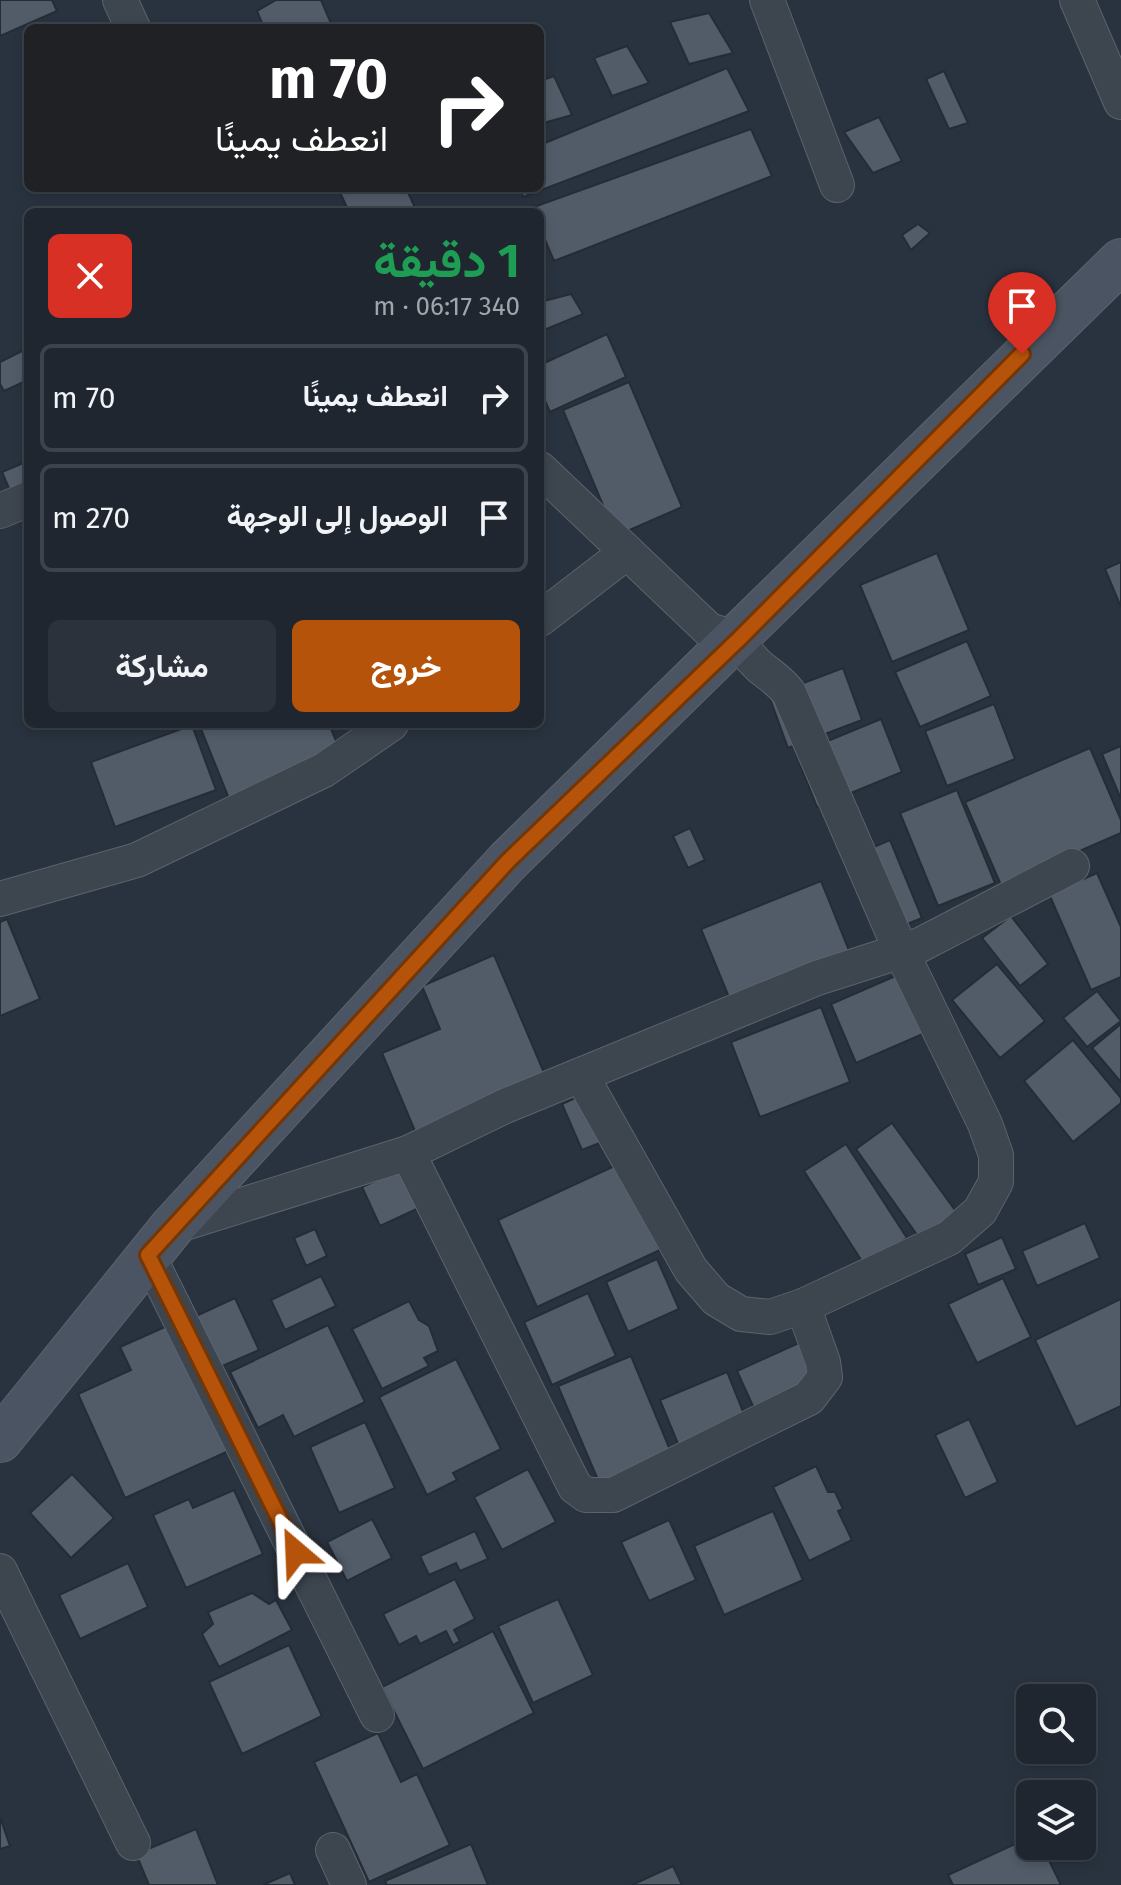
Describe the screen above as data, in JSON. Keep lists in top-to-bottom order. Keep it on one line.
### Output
{"page":{"turn":["70 m","انعطف يمينًا"],"heading":["1 دقيقة","340 m · 06:17"],"list":[{"name":"انعطف يمينًا","value":"70 m"},{"name":"الوصول إلى الوجهة","value":"270 m"}],"buttons":["خروج","مشاركة"]}}
